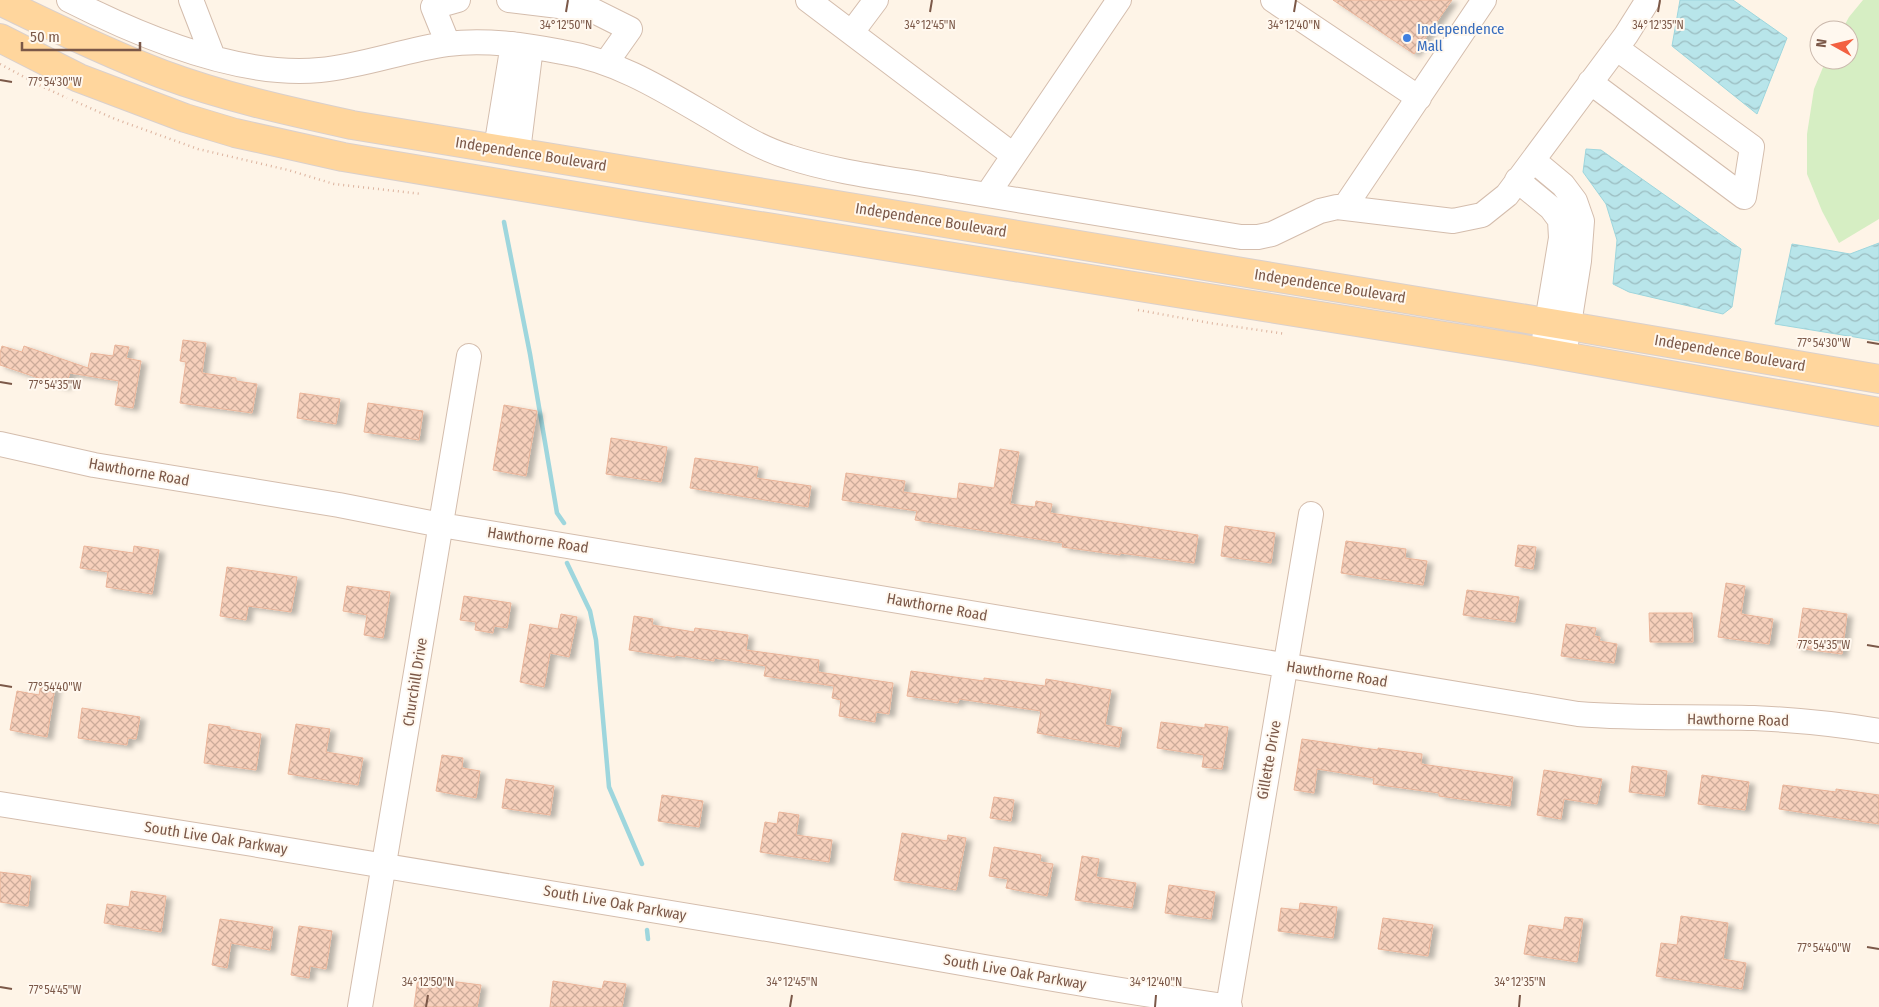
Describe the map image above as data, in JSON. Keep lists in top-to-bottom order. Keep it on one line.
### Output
{"streets":{"main road":["Independence Boulevard"],"street":["Hawthorne Road","Churchill Drive","Gillette Drive","South Live Oak Parkway"]},"crossings":[["Hawthorne Road","Churchill Drive"],["Hawthorne Road","Gillette Drive"],["Churchill Drive","South Live Oak Parkway"],["Gillette Drive","South Live Oak Parkway"]],"places":["Independence Mall"],"scale_bar":"50 m","north":"left","coordinates":["34°12'50\"N","34°12'45\"N","34°12'40\"N","34°12'35\"N","77°54'30\"W","77°54'35\"W","77°54'40\"W","77°54'45\"W"]}
